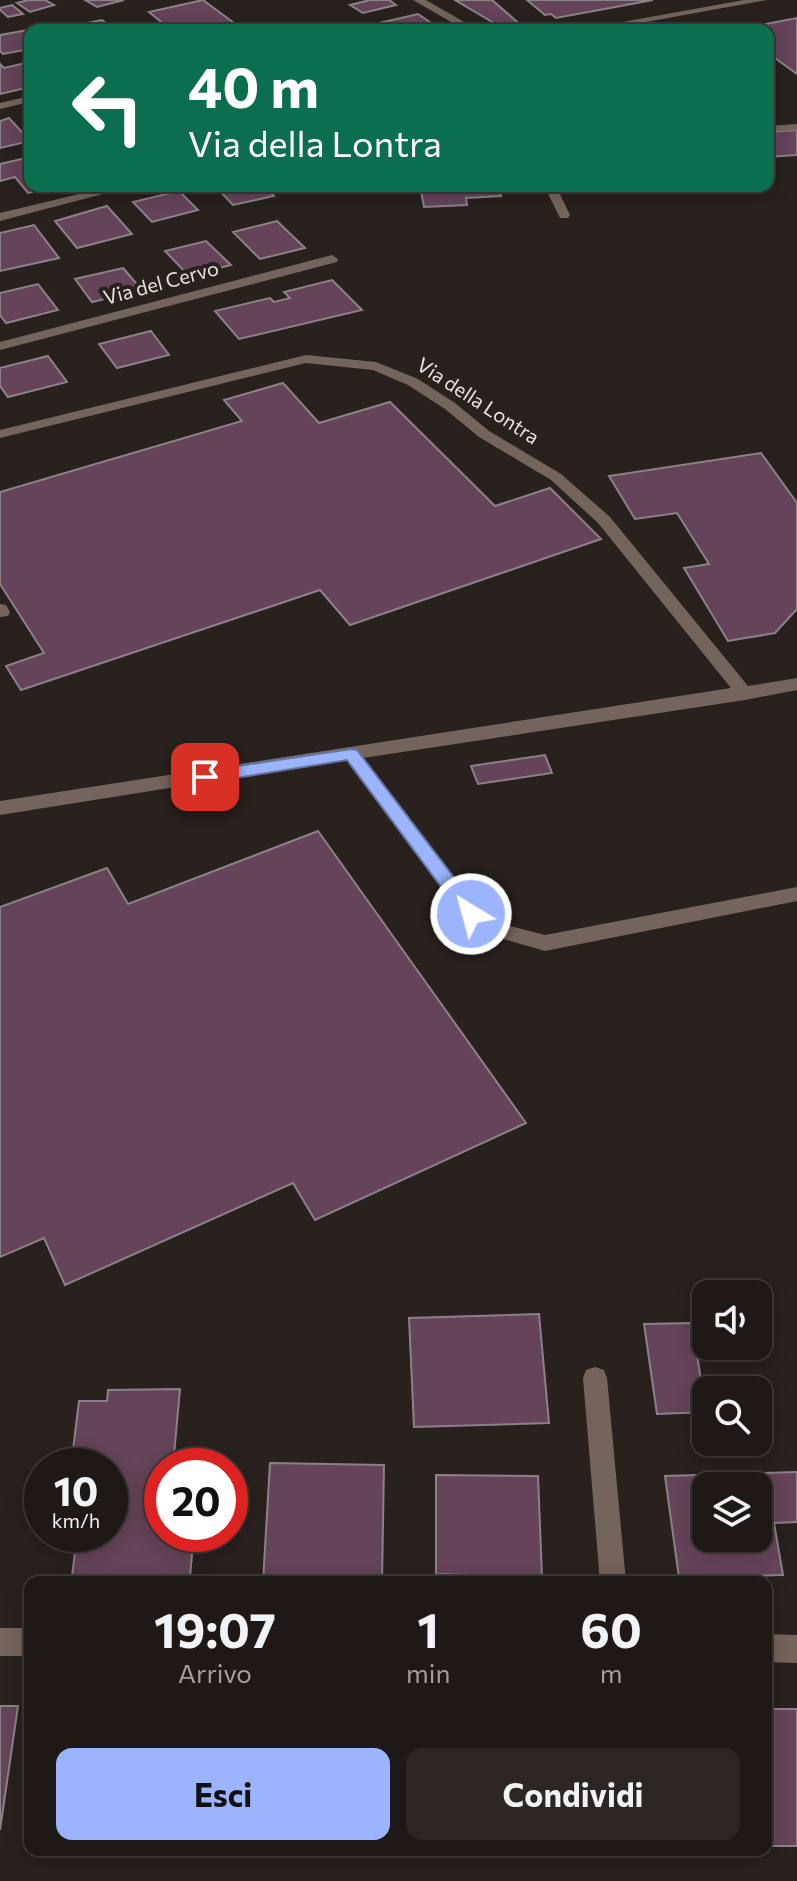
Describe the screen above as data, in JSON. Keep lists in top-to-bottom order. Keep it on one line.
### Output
{"streets":{"street":["Via del Cervo","Via della Lontra"]},"page":{"turn":["40 m","Via della Lontra"],"speed":"10 km/h","limit":"20","eta":["19:07","Arrivo","1","min","60","m"],"buttons":["Esci","Condividi"]}}
